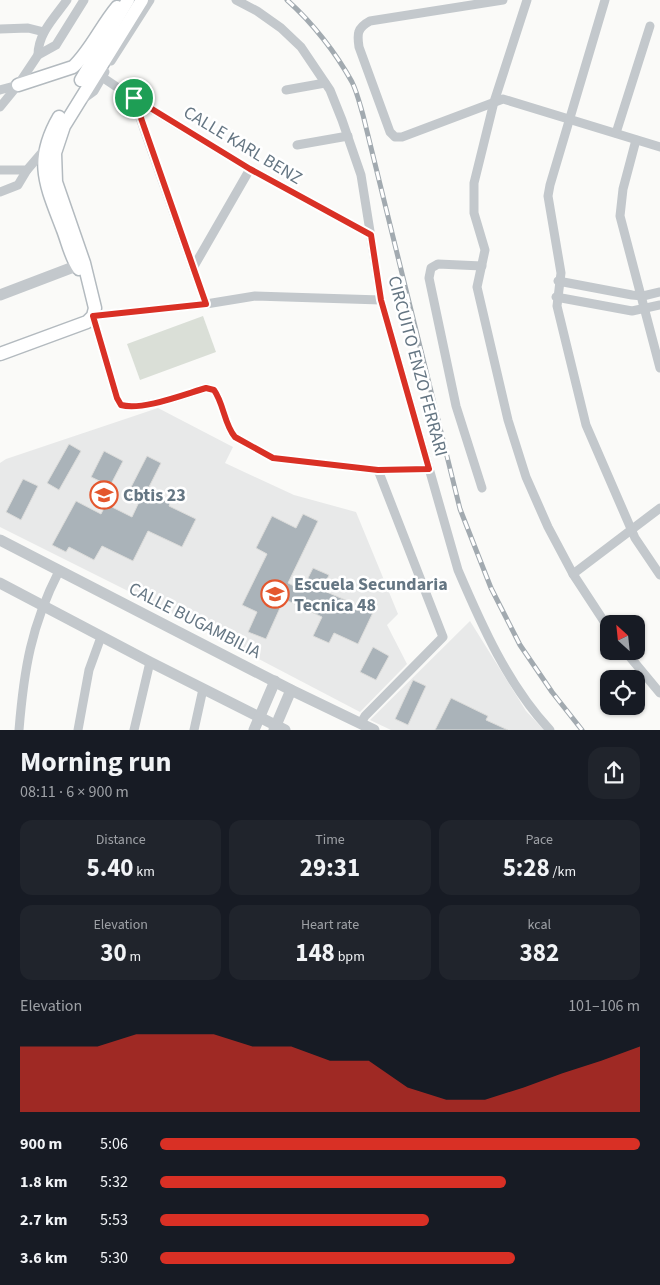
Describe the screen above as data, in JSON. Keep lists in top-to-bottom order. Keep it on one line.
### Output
{"streets":{"street":["CALLE KARL BENZ","CIRCUITO ENZO FERRARI","CALLE BUGAMBILIA"]},"crossings":[["CALLE KARL BENZ","CIRCUITO ENZO FERRARI"]],"places":{"school or university":["Cbtis 23","Escuela Secundaria Tecnica 48"]},"north":"top left","page":{"heading":["Morning run","08:11 · 6 × 900 m"],"stats":[["Distance","5.40 km"],["Time","29:31"],["Pace","5:28 /km"],["Elevation","30 m"],["Heart rate","148 bpm"],["kcal","382"]],"chart":["Elevation","101–106 m"],"list":[{"name":"900 m","note":"5:06"},{"name":"1.8 km","note":"5:32"},{"name":"2.7 km","note":"5:53"},{"name":"3.6 km","note":"5:30"}]}}
